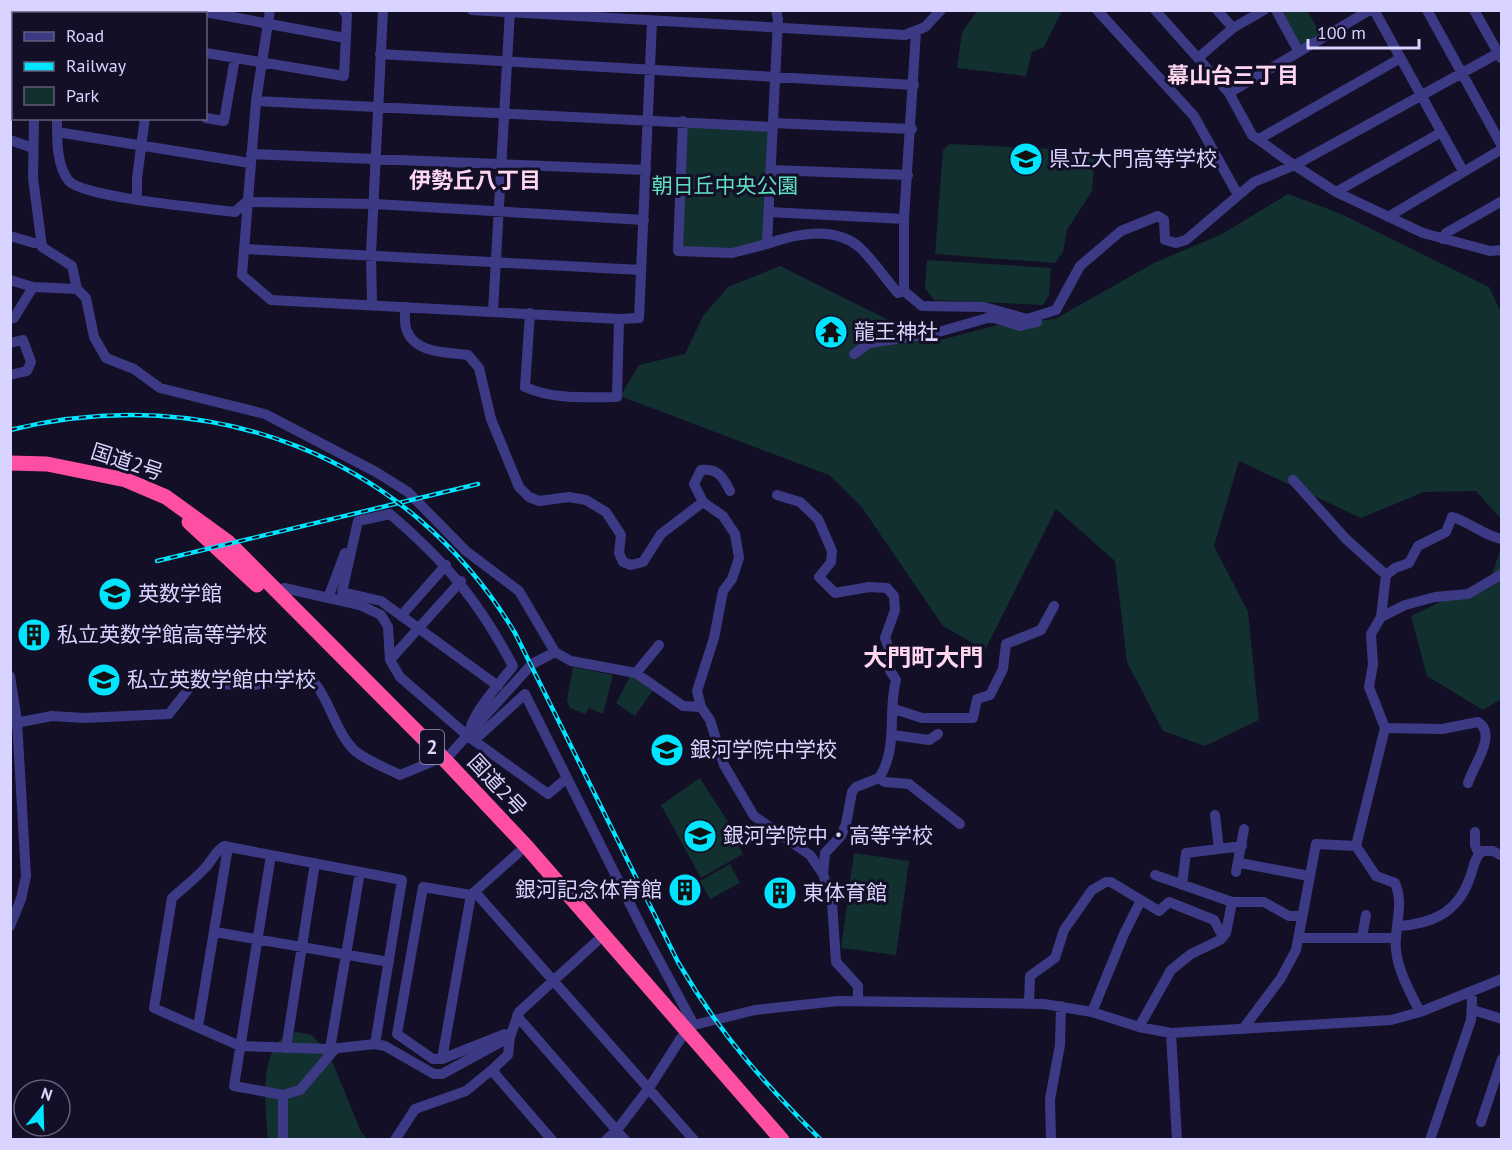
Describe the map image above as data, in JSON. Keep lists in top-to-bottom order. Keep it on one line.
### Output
{"streets":{"highway":["国道2号","2"]},"districts":["幕山台三丁目","伊勢丘八丁目","大門町大門"],"parks":["朝日丘中央公園"],"places":{"school or university":["県立大門高等学校","英数学館","私立英数学館中学校","銀河学院中学校","銀河学院中・高等学校"],"temple":["龍王神社"],"building":["私立英数学館高等学校","銀河記念体育館","東体育館"]},"legend":["Road","Railway","Park"],"scale_bar":"100 m","north":"top"}
